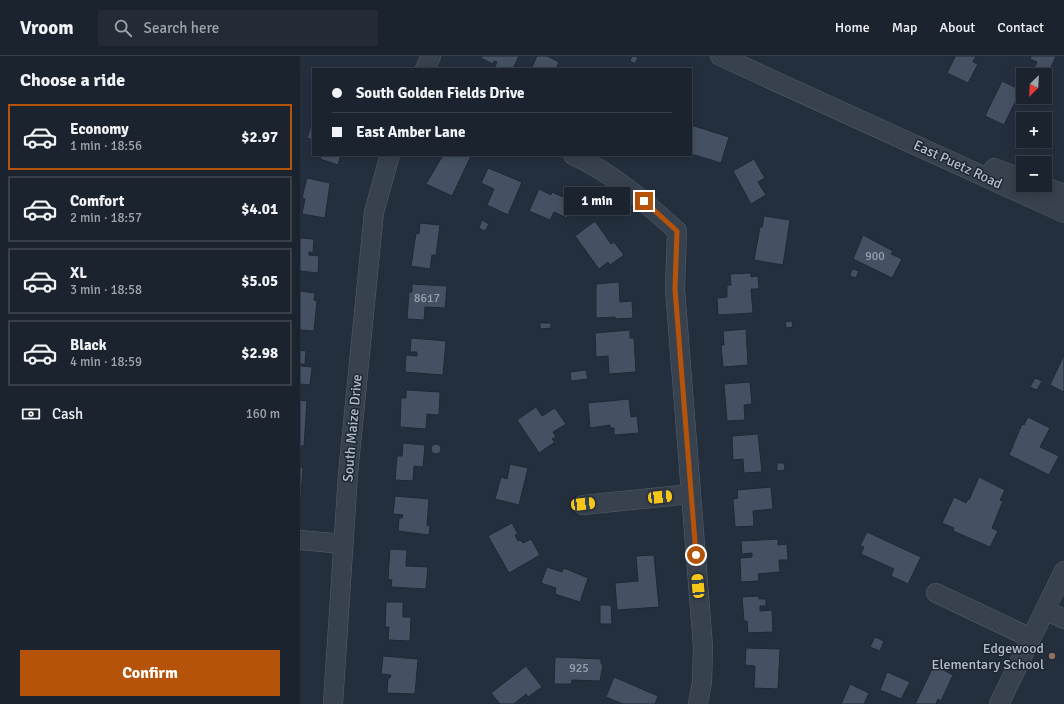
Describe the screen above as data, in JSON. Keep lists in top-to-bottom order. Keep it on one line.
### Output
{"streets":{"street":["East Puetz Road","South Maize Drive"]},"places":["Edgewood Elementary School"],"house_numbers":["900","8617","925"],"north":"bottom left","page":{"header":"Vroom","search":"Search here","nav":["Home","Map","About","Contact"],"heading":"Choose a ride","map_buttons":["+","−"],"banner":["South Golden Fields Drive","East Amber Lane"],"list":[{"name":"Economy","note":"1 min · 18:56","value":"$2.97"},{"name":"Comfort","note":"2 min · 18:57","value":"$4.01"},{"name":"XL","note":"3 min · 18:58","value":"$5.05"},{"name":"Black","note":"4 min · 18:59","value":"$2.98"}],"bubble":"1 min","pay":["Cash","160 m"],"buttons":"Confirm"}}
